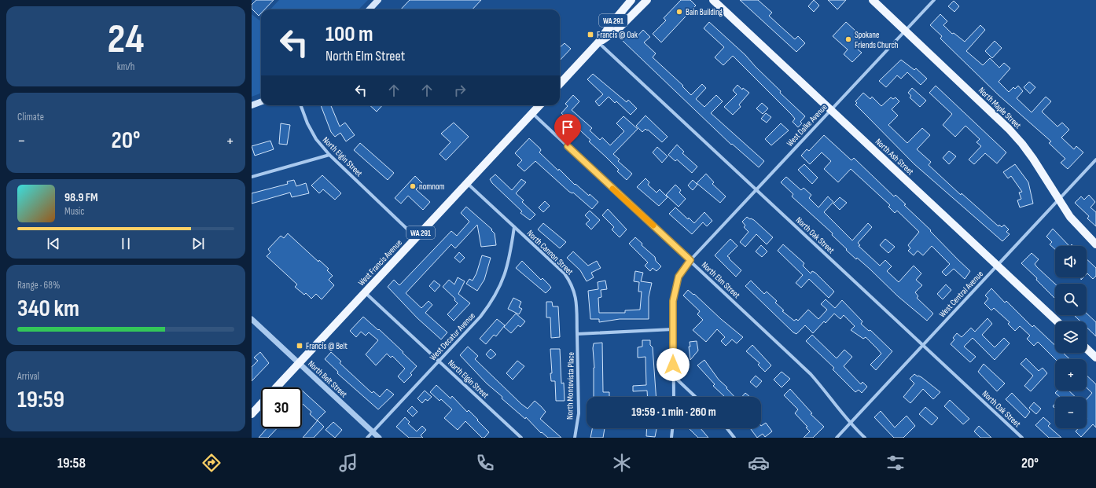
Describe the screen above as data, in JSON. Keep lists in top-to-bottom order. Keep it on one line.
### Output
{"streets":{"main road":["WA 291","North Maple Street","North Ash Street","West Francis Avenue"],"street":["West Dalke Avenue","North Elgin Street","North Oak Street","North Cannon Street","North Elm Street","West Central Avenue","West Decatur Avenue","North Belt Street","North Montevista Place"]},"crossings":[["WA 291","North Oak Street"],["North Maple Street","West Dalke Avenue"],["North Maple Street","West Central Avenue"],["West Dalke Avenue","North Ash Street"],["West Dalke Avenue","North Oak Street"],["West Dalke Avenue","North Elm Street"],["North Elgin Street","West Francis Avenue"],["North Elgin Street","West Decatur Avenue"],["North Ash Street","West Central Avenue"],["North Oak Street","West Central Avenue"],["North Cannon Street","West Francis Avenue"],["North Cannon Street","West Decatur Avenue"],["North Cannon Street","North Montevista Place"],["West Francis Avenue","North Elm Street"],["West Francis Avenue","North Belt Street"],["North Elm Street","West Central Avenue"],["West Decatur Avenue","North Belt Street"]],"places":{"other":["Bain Building","Spokane Friends Church","nomnom"],"transit":["Francis @ Oak","Francis @ Belt"]},"page":{"tile":[["24","km/h"],"Climate",["Range · 68%","340 km"],["Arrival","19:59"]],"turn":["100 m","North Elm Street"],"heat":["−","20°","+"],"song":["98.9 FM","Music"],"map_buttons":["+","−"],"limit":"30","trip":"19:59 · 1 min · 260 m","tabs":["19:58","20°"]}}
